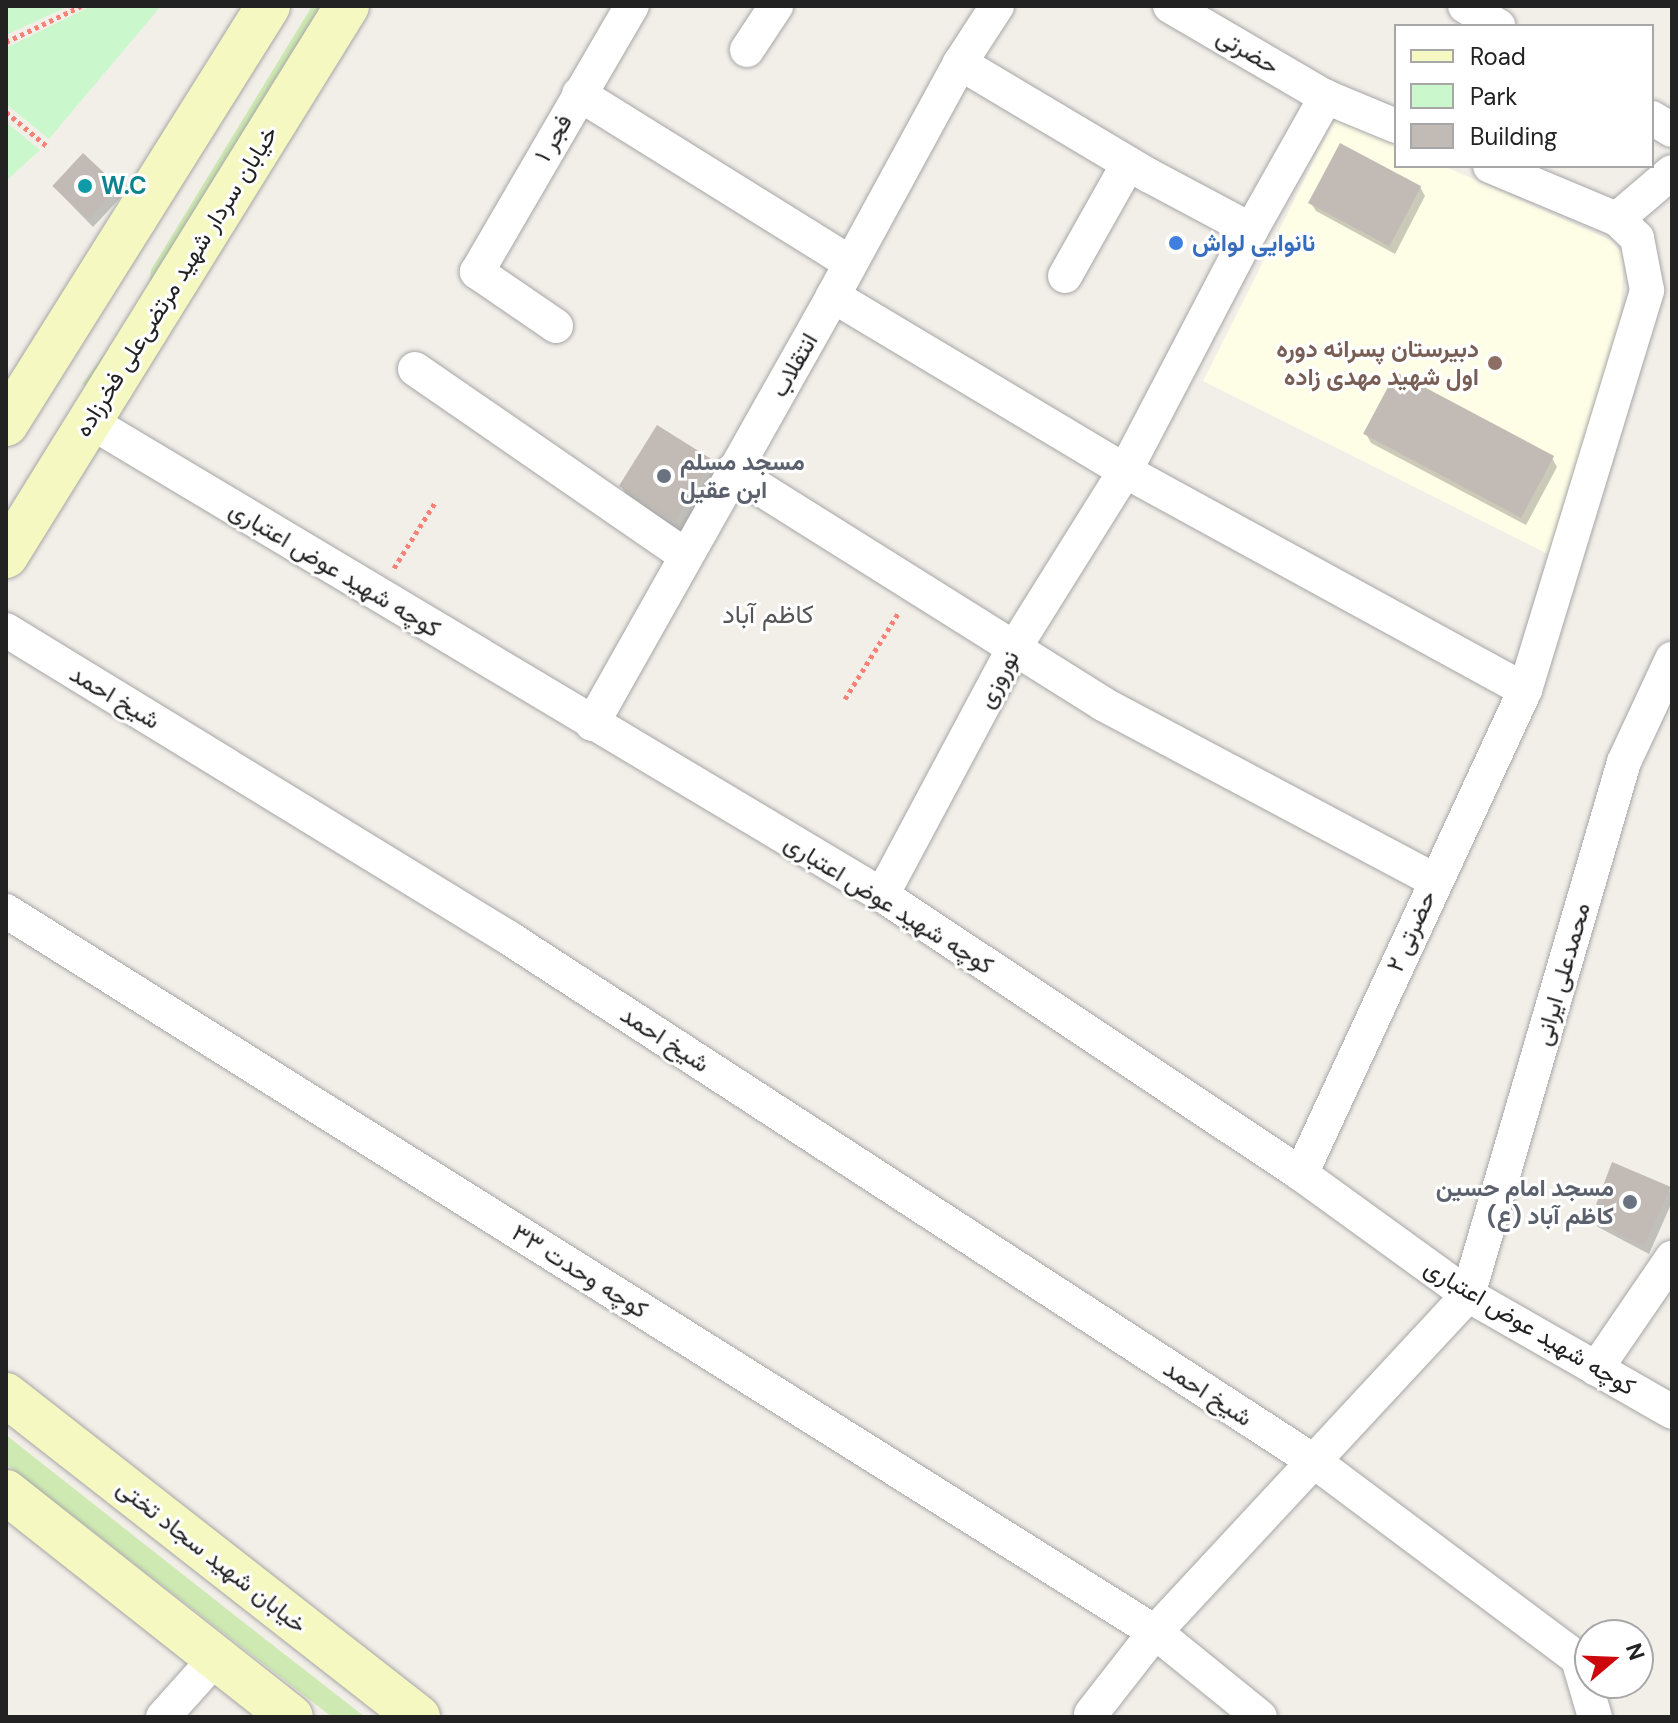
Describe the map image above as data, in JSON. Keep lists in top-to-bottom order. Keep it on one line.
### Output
{"streets":{"main road":["خیابان سردار شهید مرتضی‌علی فخرزاده","خیابان شهید سجاد تختی"],"street":["حضرتی","فجر ۱","انتقلاب","کوچه شهید عوض اعتباری","نوروزی","شیخ احمد","حضرتی ۲","محمدعلی ایرانی","کوچه وحدت ۳۳"]},"crossings":[["حضرتی","نوروزی"],["خیابان سردار شهید مرتضی‌علی فخرزاده","کوچه شهید عوض اعتباری"],["انتقلاب","کوچه شهید عوض اعتباری"],["کوچه شهید عوض اعتباری","نوروزی"],["کوچه شهید عوض اعتباری","حضرتی ۲"],["کوچه شهید عوض اعتباری","محمدعلی ایرانی"]],"districts":["کاظم آباد"],"places":["W.C","نانوایی لواش","دبیرستان پسرانه دوره اول شهید مهدی زاده","مسجد مسلم ابن عقیل","مسجد امام حسین (ع) کاظم آباد"],"legend":["Road","Park","Building"],"north":"right"}
